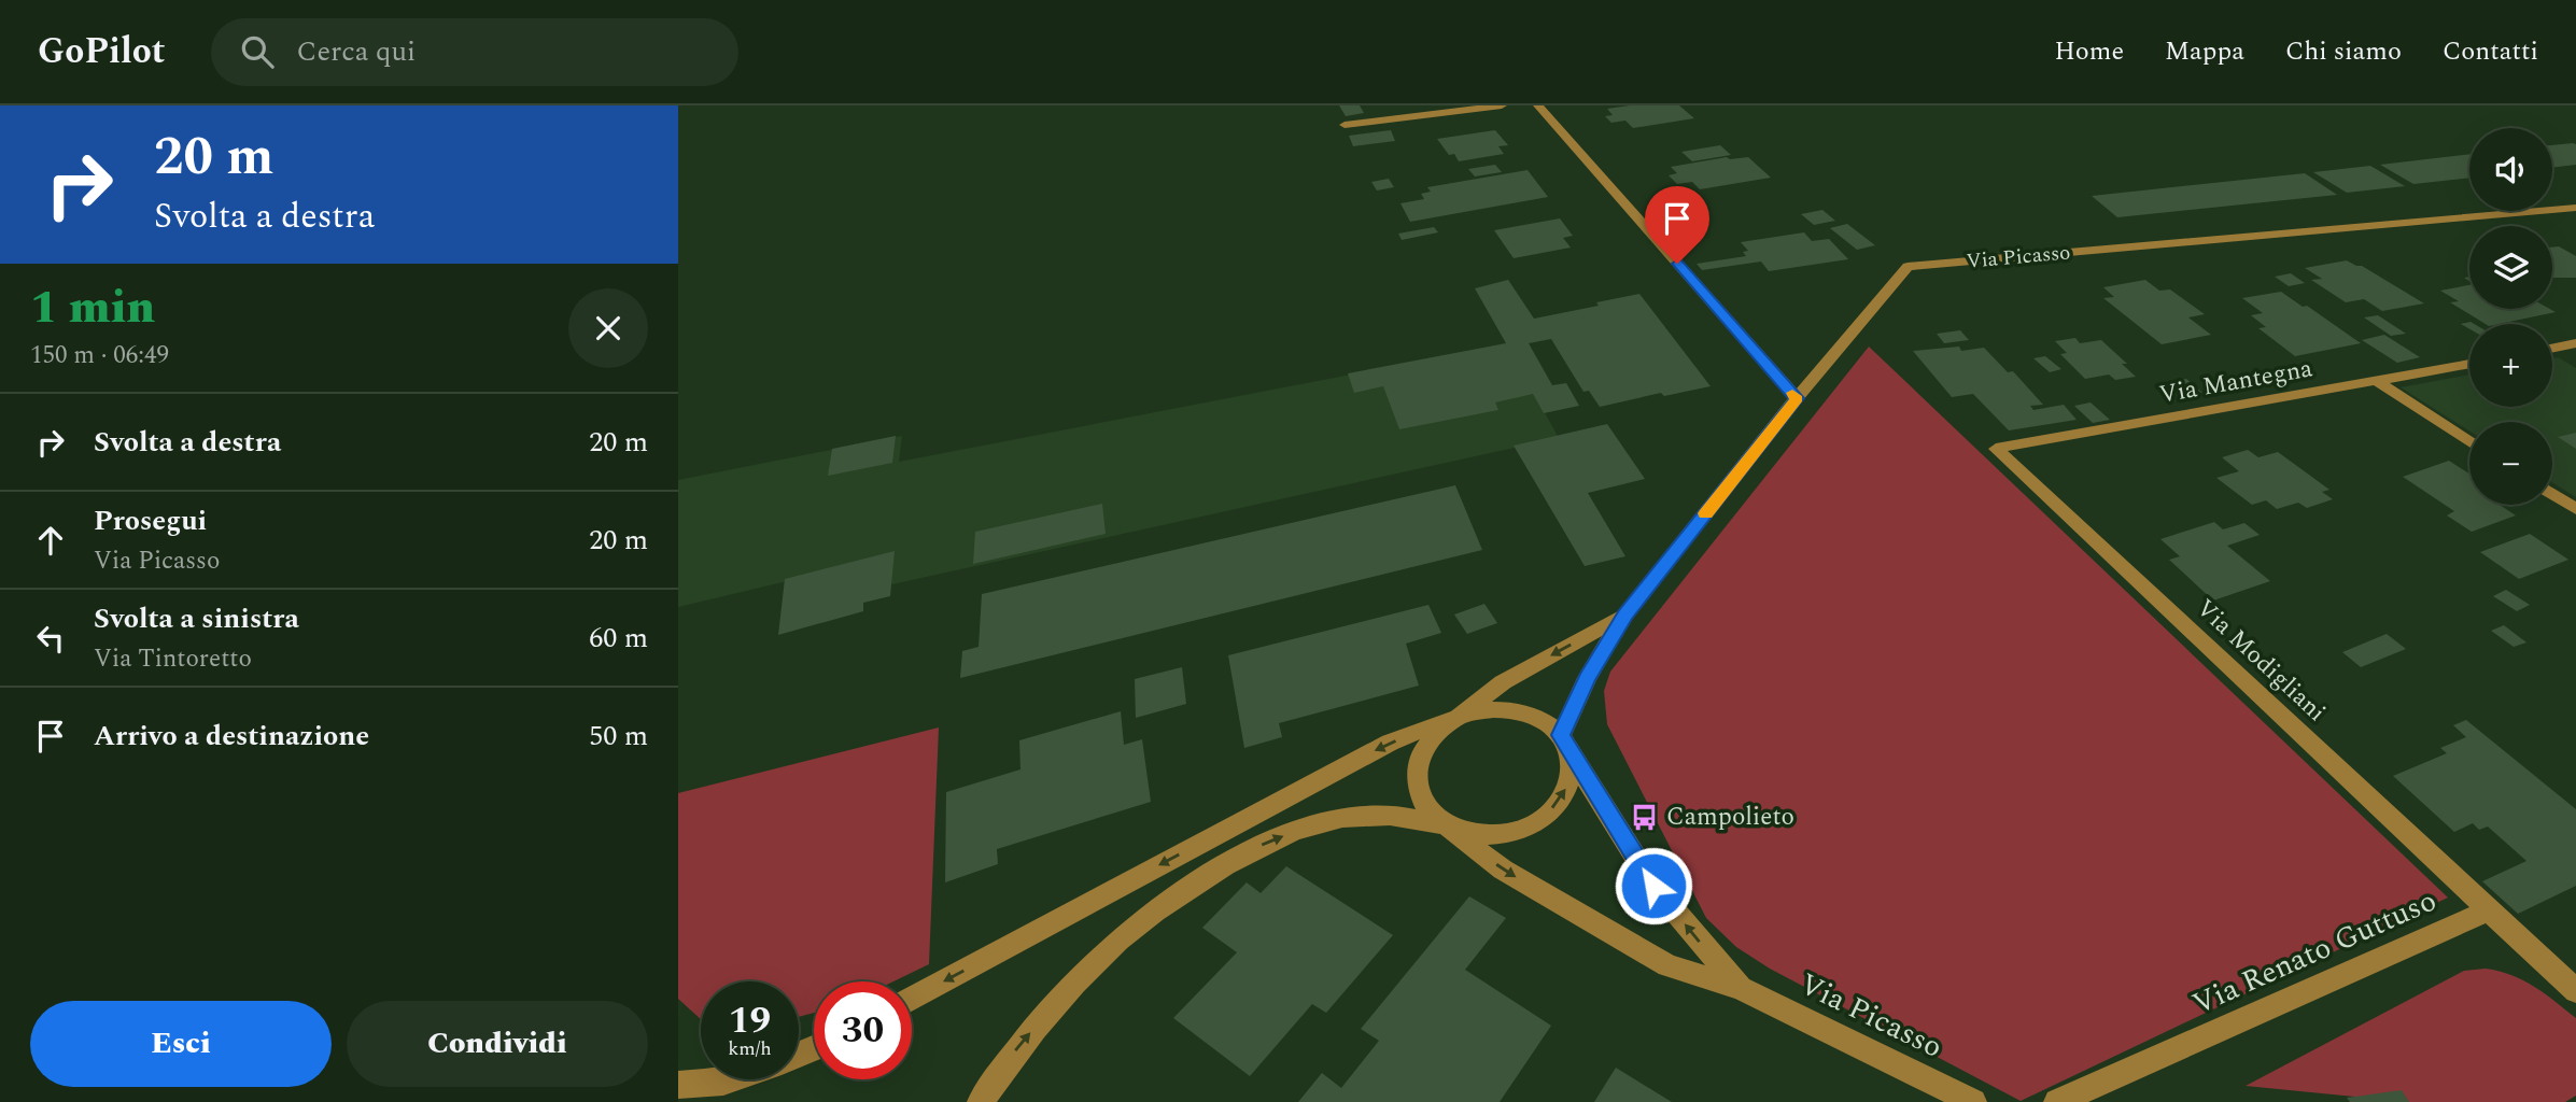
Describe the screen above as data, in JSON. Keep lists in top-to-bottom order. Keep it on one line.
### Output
{"streets":{"street":["Via Picasso","Via Mantegna","Via Modigliani","Via Renato Guttuso"]},"crossings":[["Via Mantegna","Via Modigliani"],["Via Modigliani","Via Renato Guttuso"]],"places":{"bus stop":["Campolieto"]},"page":{"header":"GoPilot","search":"Cerca qui","nav":["Home","Mappa","Chi siamo","Contatti"],"turn":["20 m","Svolta a destra"],"map_buttons":["+","−"],"heading":["1 min","150 m · 06:49"],"list":[{"name":"Svolta a destra","value":"20 m"},{"name":"Prosegui","note":"Via Picasso","value":"20 m"},{"name":"Svolta a sinistra","note":"Via Tintoretto","value":"60 m"},{"name":"Arrivo a destinazione","value":"50 m"}],"speed":"19 km/h","limit":"30","buttons":["Esci","Condividi"]}}
